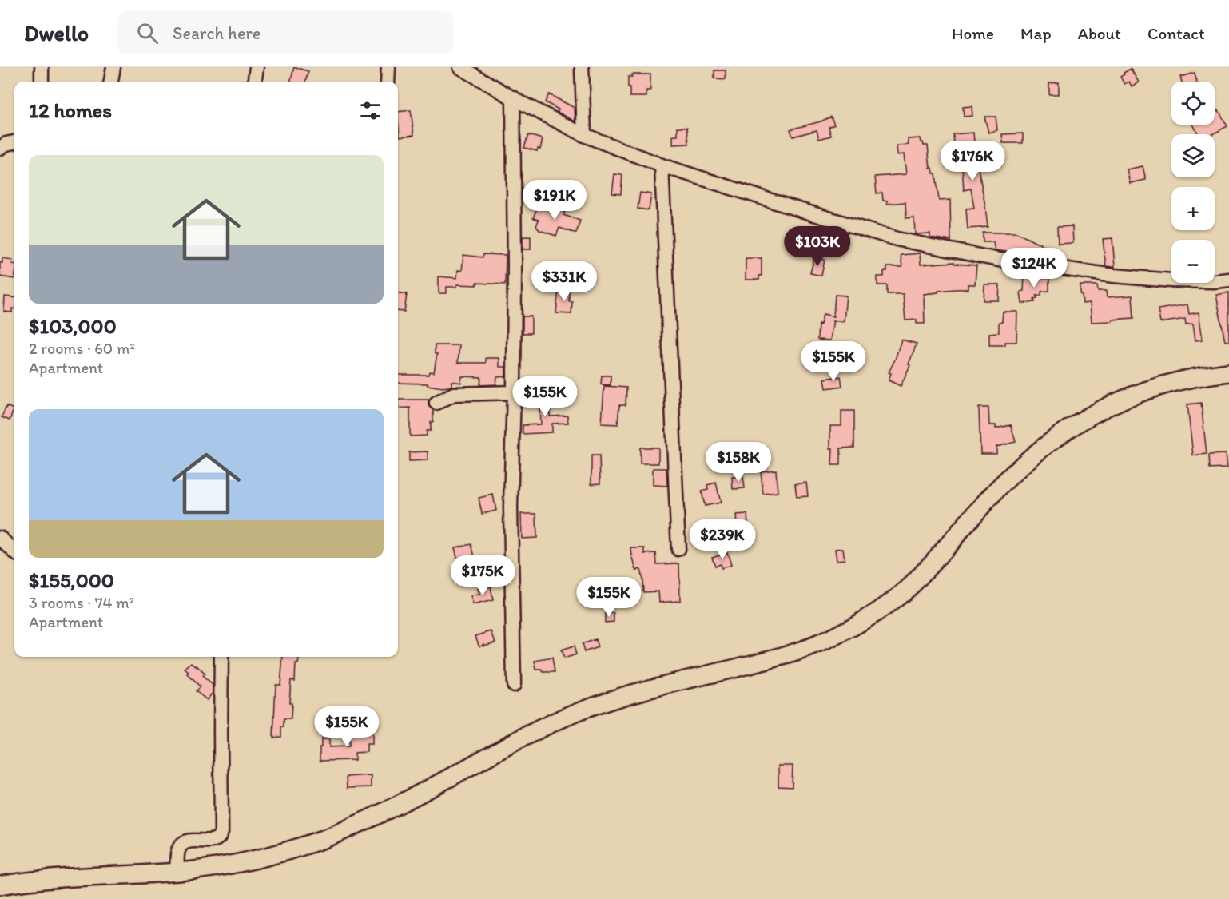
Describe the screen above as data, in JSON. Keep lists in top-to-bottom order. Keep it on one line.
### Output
{"page":{"header":"Dwello","search":"Search here","nav":["Home","Map","About","Contact"],"map_buttons":["+","−"],"heading":"12 homes","list":[{"name":"$103,000","note":"2 rooms · 60 m² · Apartment"},{"name":"$155,000","note":"3 rooms · 74 m² · Apartment"}],"price":["$176K","$191K","$103K","$124K","$331K","$155K","$155K","$158K","$239K","$175K","$155K","$155K"]}}
